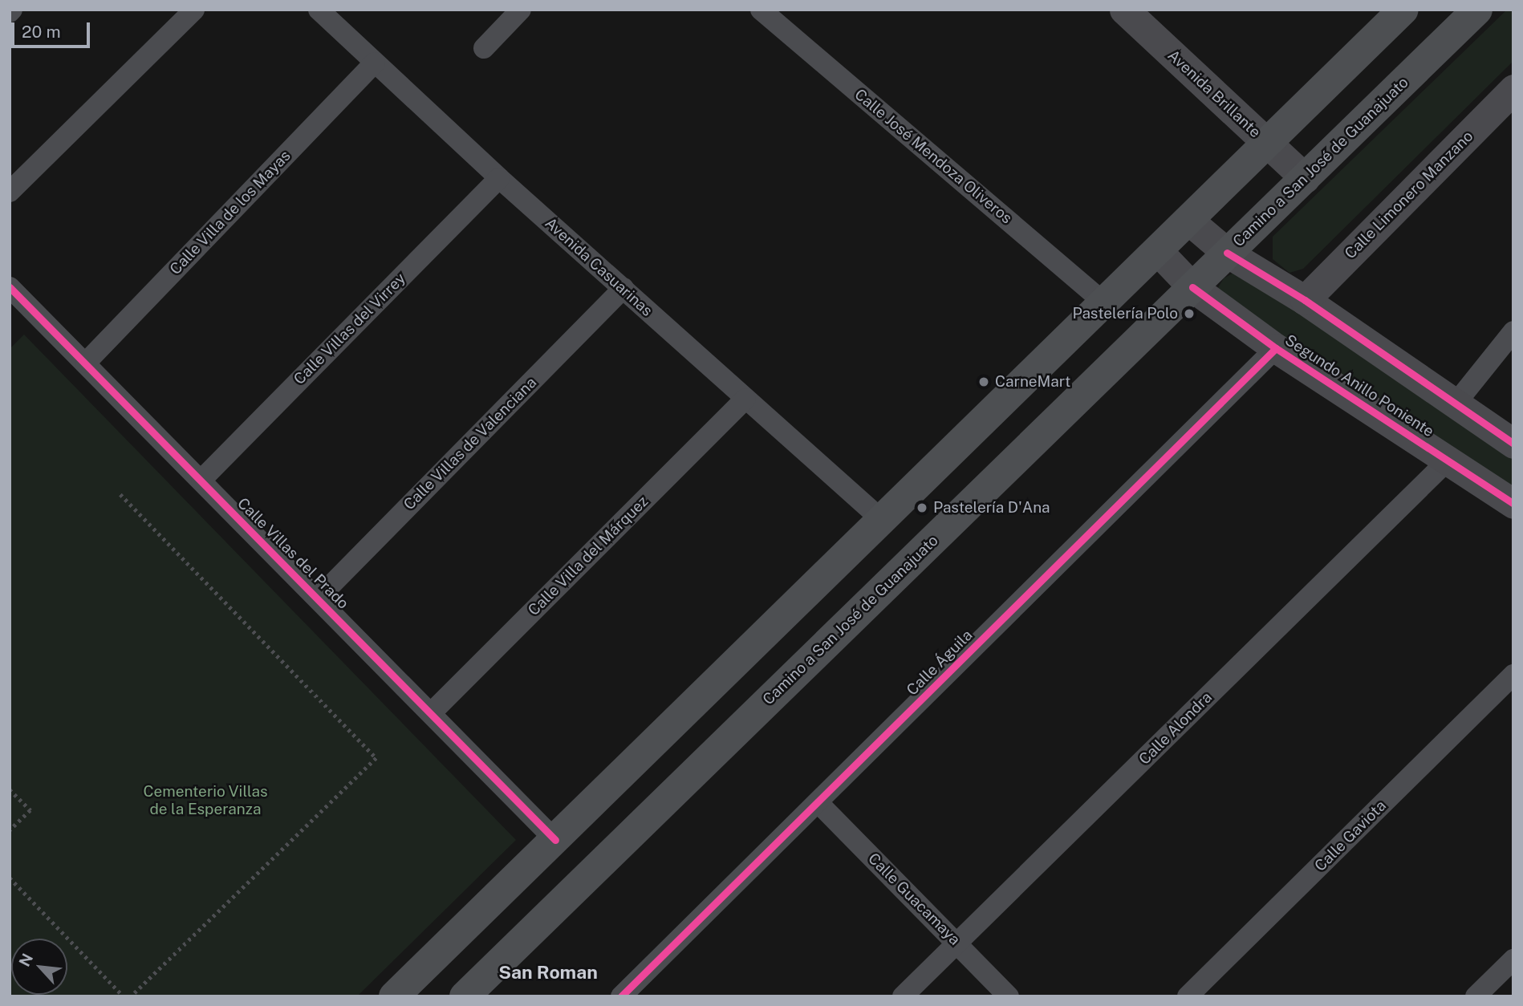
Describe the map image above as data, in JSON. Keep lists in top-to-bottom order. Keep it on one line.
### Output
{"streets":{"main road":["Avenida Brillante","Camino a San José de Guanajuato","Calle Limonero Manzano","Segundo Anillo Poniente"],"street":["Calle José Mendoza Oliveros","Calle Villa de los Mayas","Avenida Casuarinas","Calle Villas del Virrey","Calle Villas de Valenciana","Calle Villas del Prado","Calle Villa del Márquez","Calle Águila","Calle Alondra","Calle Gaviota","Calle Guacamaya"]},"crossings":[["Avenida Brillante","Camino a San José de Guanajuato"],["Camino a San José de Guanajuato","Segundo Anillo Poniente"],["Calle Villa de los Mayas","Avenida Casuarinas"],["Calle Villa de los Mayas","Calle Villas del Prado"],["Avenida Casuarinas","Calle Villas del Virrey"],["Avenida Casuarinas","Calle Villas de Valenciana"],["Avenida Casuarinas","Calle Villa del Márquez"],["Calle Villas del Virrey","Calle Villas del Prado"],["Segundo Anillo Poniente","Calle Águila"],["Segundo Anillo Poniente","Calle Alondra"],["Calle Villas de Valenciana","Calle Villas del Prado"],["Calle Villas del Prado","Calle Villa del Márquez"],["Calle Águila","Calle Guacamaya"],["Calle Alondra","Calle Guacamaya"]],"districts":["San Roman"],"parks":["Cementerio Villas de la Esperanza"],"places":["Pastelería Polo","CarneMart","Pastelería D'Ana"],"scale_bar":"20 m","north":"top left"}
